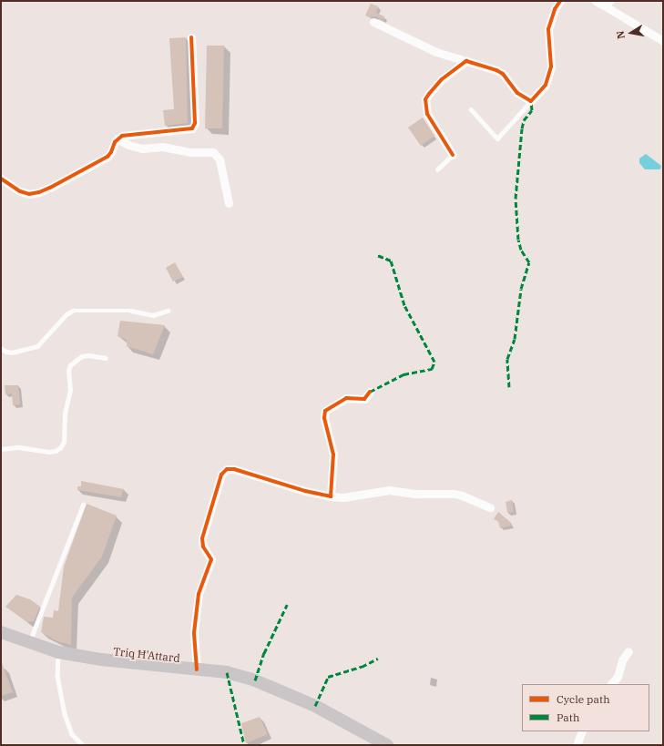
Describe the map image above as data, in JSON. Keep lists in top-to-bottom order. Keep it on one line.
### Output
{"streets":{"main road":["Triq Ħ'Attard"]},"legend":["Cycle path","Path"],"north":"left"}
